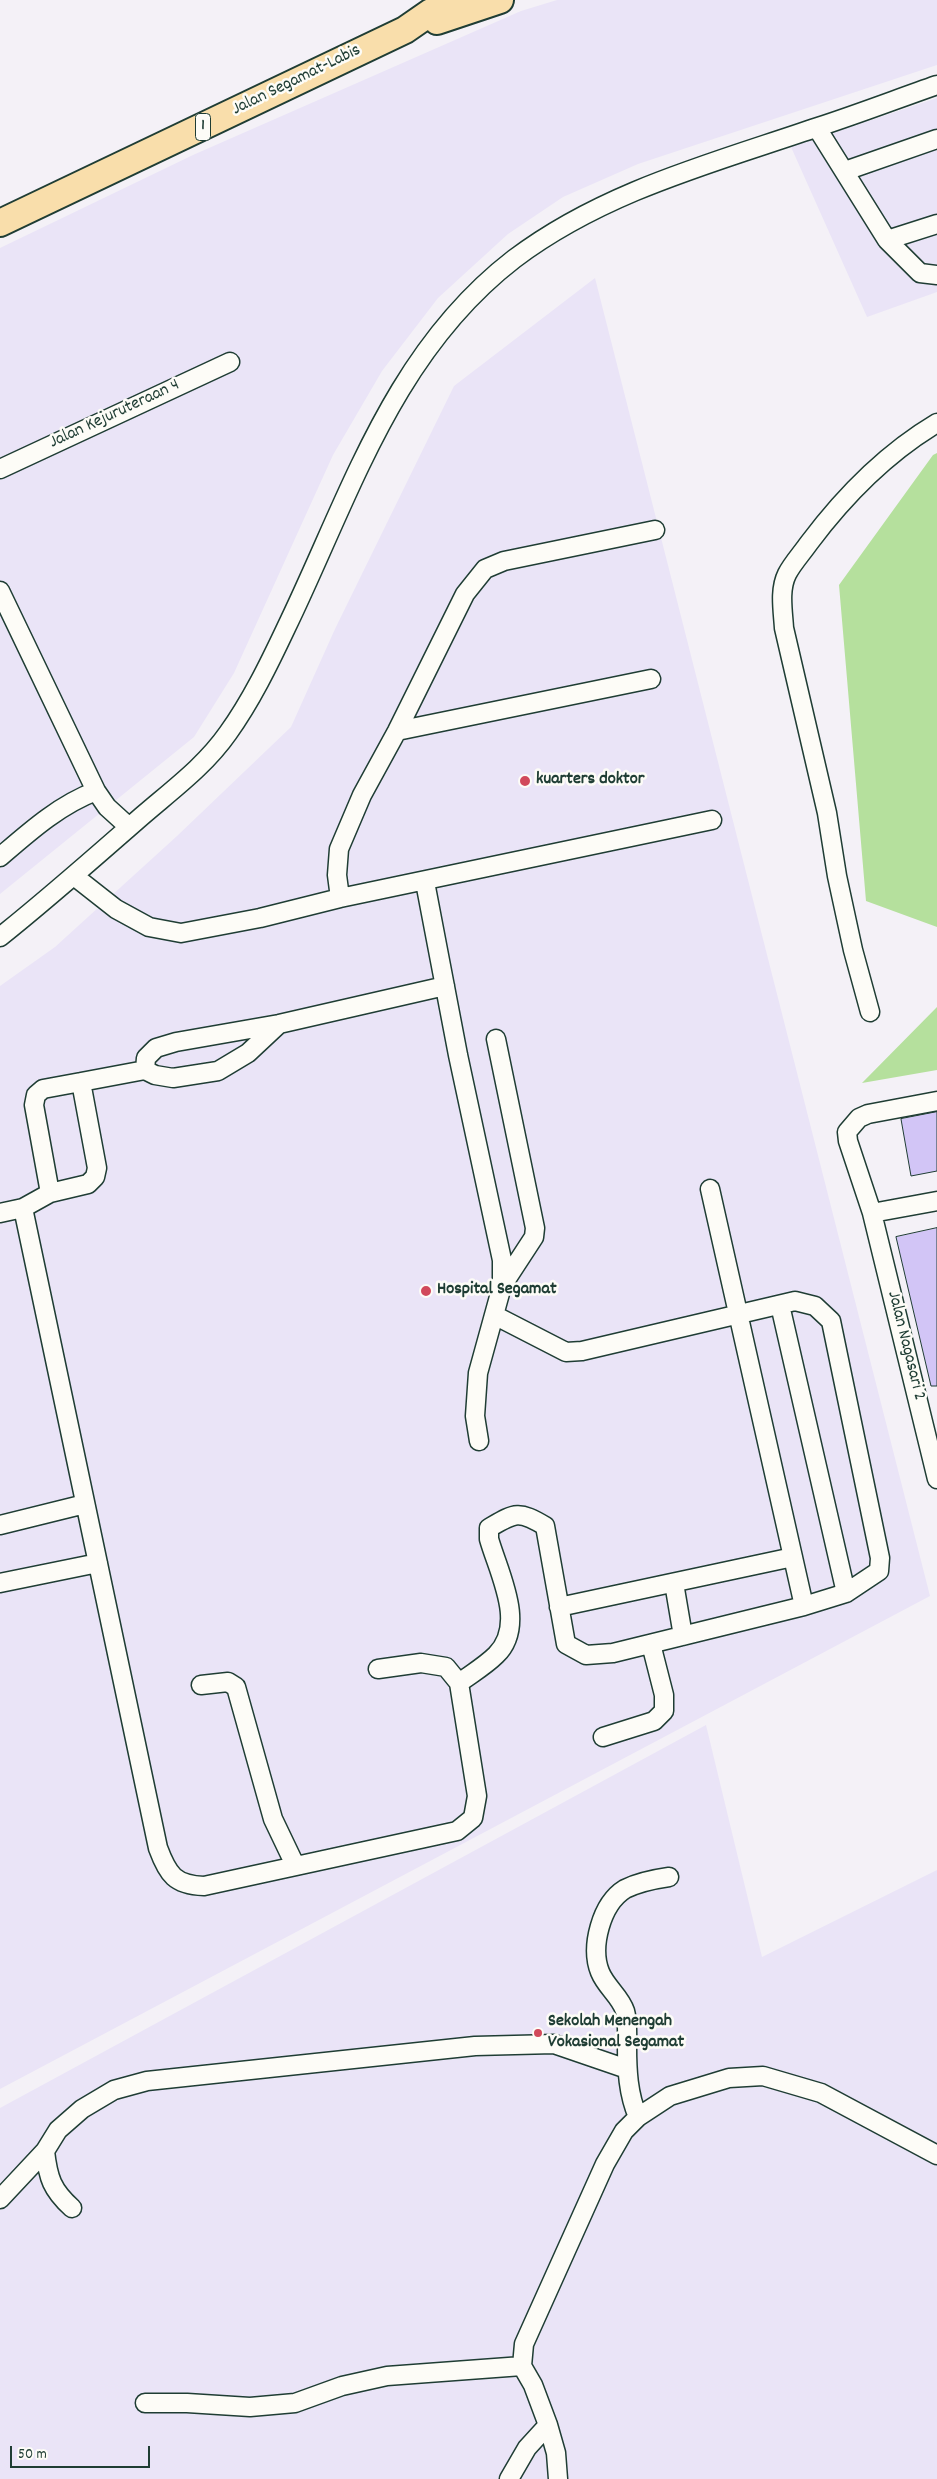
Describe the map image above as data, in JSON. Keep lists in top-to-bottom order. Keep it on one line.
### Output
{"streets":{"highway":["Jalan Segamat-Labis","1"],"street":["Jalan Kejuruteraan 4","Jalan Nagasari 2"]},"crossings":[["Jalan Segamat-Labis","1"]],"places":["kuarters doktor","Hospital Segamat","Sekolah Menengah Vokasional Segamat"],"scale_bar":"50 m"}
